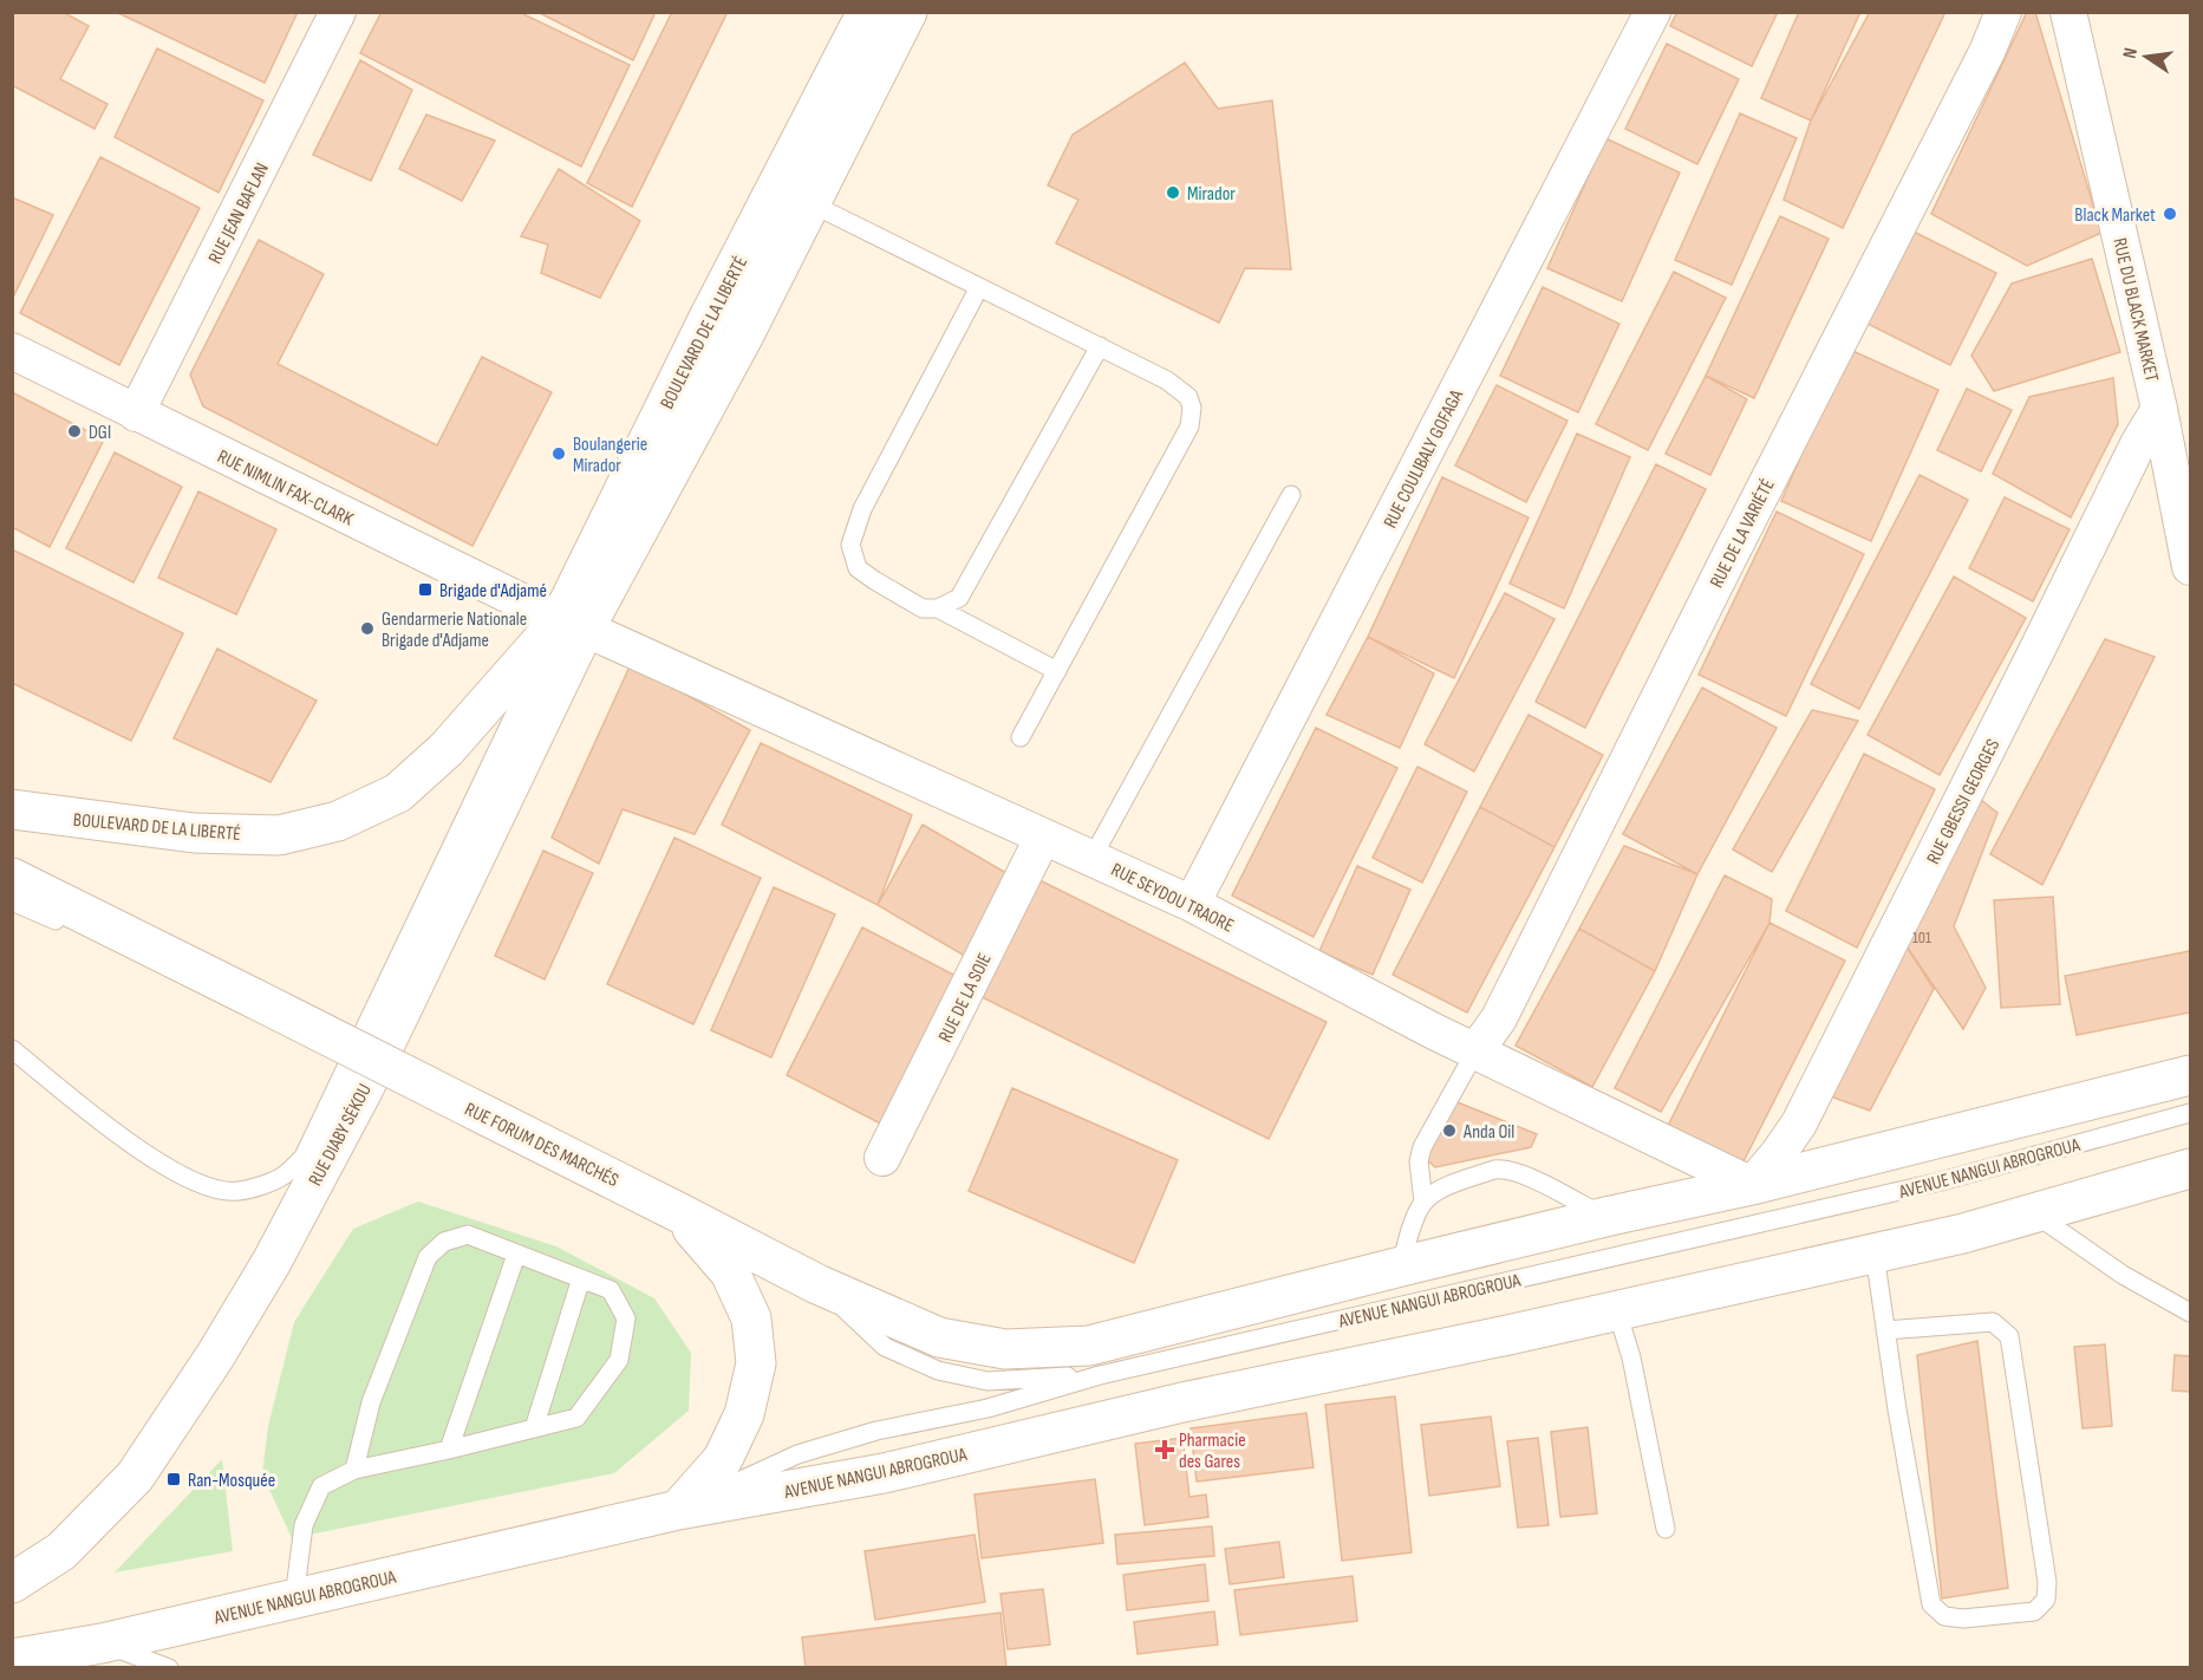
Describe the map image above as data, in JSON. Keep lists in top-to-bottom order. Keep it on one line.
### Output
{"streets":{"street":["RUE JEAN BAFLAN","RUE DU BLACK MARKET","BOULEVARD DE LA LIBERTÉ","RUE COULIBALY GOFAGA","RUE NIMLIN FAX-CLARK","RUE DE LA VARIÉTÉ","RUE GBESSI GEORGES","RUE SEYDOU TRAORE","RUE DE LA SOIE","RUE DIABY SÉKOU","RUE FORUM DES MARCHÉS","AVENUE NANGUI ABROGROUA"]},"crossings":[["RUE JEAN BAFLAN","RUE NIMLIN FAX-CLARK"],["RUE DU BLACK MARKET","RUE GBESSI GEORGES"],["BOULEVARD DE LA LIBERTÉ","RUE NIMLIN FAX-CLARK"],["BOULEVARD DE LA LIBERTÉ","RUE SEYDOU TRAORE"],["BOULEVARD DE LA LIBERTÉ","RUE DIABY SÉKOU"],["RUE COULIBALY GOFAGA","RUE SEYDOU TRAORE"],["RUE NIMLIN FAX-CLARK","RUE SEYDOU TRAORE"],["RUE NIMLIN FAX-CLARK","RUE DIABY SÉKOU"],["RUE DE LA VARIÉTÉ","RUE SEYDOU TRAORE"],["RUE GBESSI GEORGES","RUE SEYDOU TRAORE"],["RUE GBESSI GEORGES","AVENUE NANGUI ABROGROUA"],["RUE SEYDOU TRAORE","RUE DE LA SOIE"],["RUE SEYDOU TRAORE","RUE DIABY SÉKOU"],["RUE SEYDOU TRAORE","AVENUE NANGUI ABROGROUA"],["RUE FORUM DES MARCHÉS","AVENUE NANGUI ABROGROUA"]],"places":{"other":["Mirador","Black Market","DGI","Boulangerie Mirador","Gendarmerie Nationale Brigade d'Adjame","Anda Oil"],"transit":["Brigade d'Adjamé","Ran-Mosquée"],"health":["Pharmacie des Gares"]},"house_numbers":["101"],"north":"left"}
